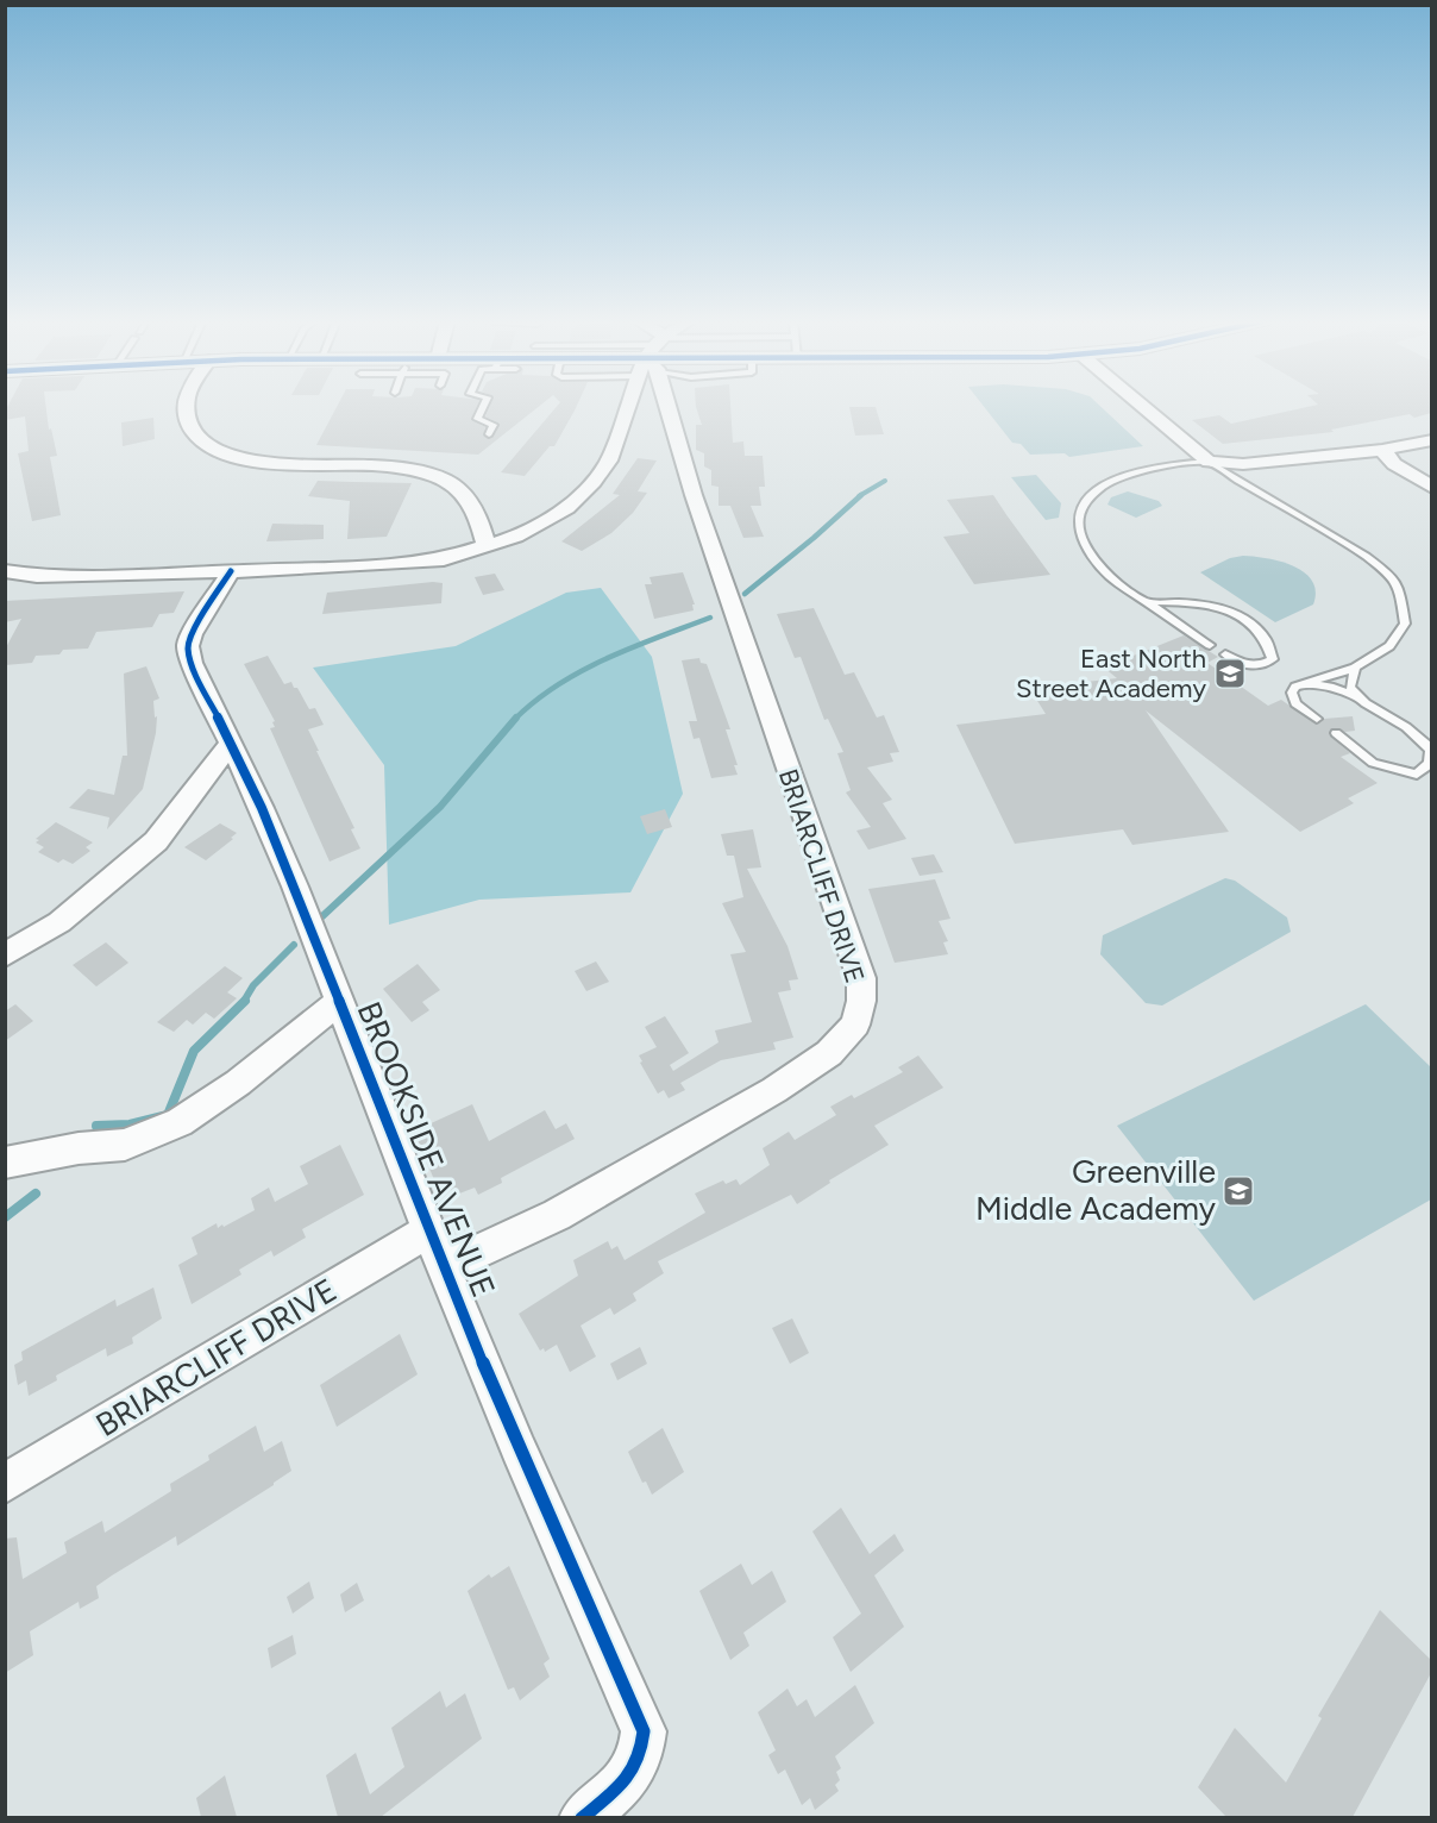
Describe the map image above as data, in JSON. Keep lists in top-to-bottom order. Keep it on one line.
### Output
{"streets":{"street":["BRIARCLIFF DRIVE","BROOKSIDE AVENUE"]},"crossings":[["BRIARCLIFF DRIVE","BROOKSIDE AVENUE"]],"places":{"school or university":["East North Street Academy","Greenville Middle Academy"]}}
